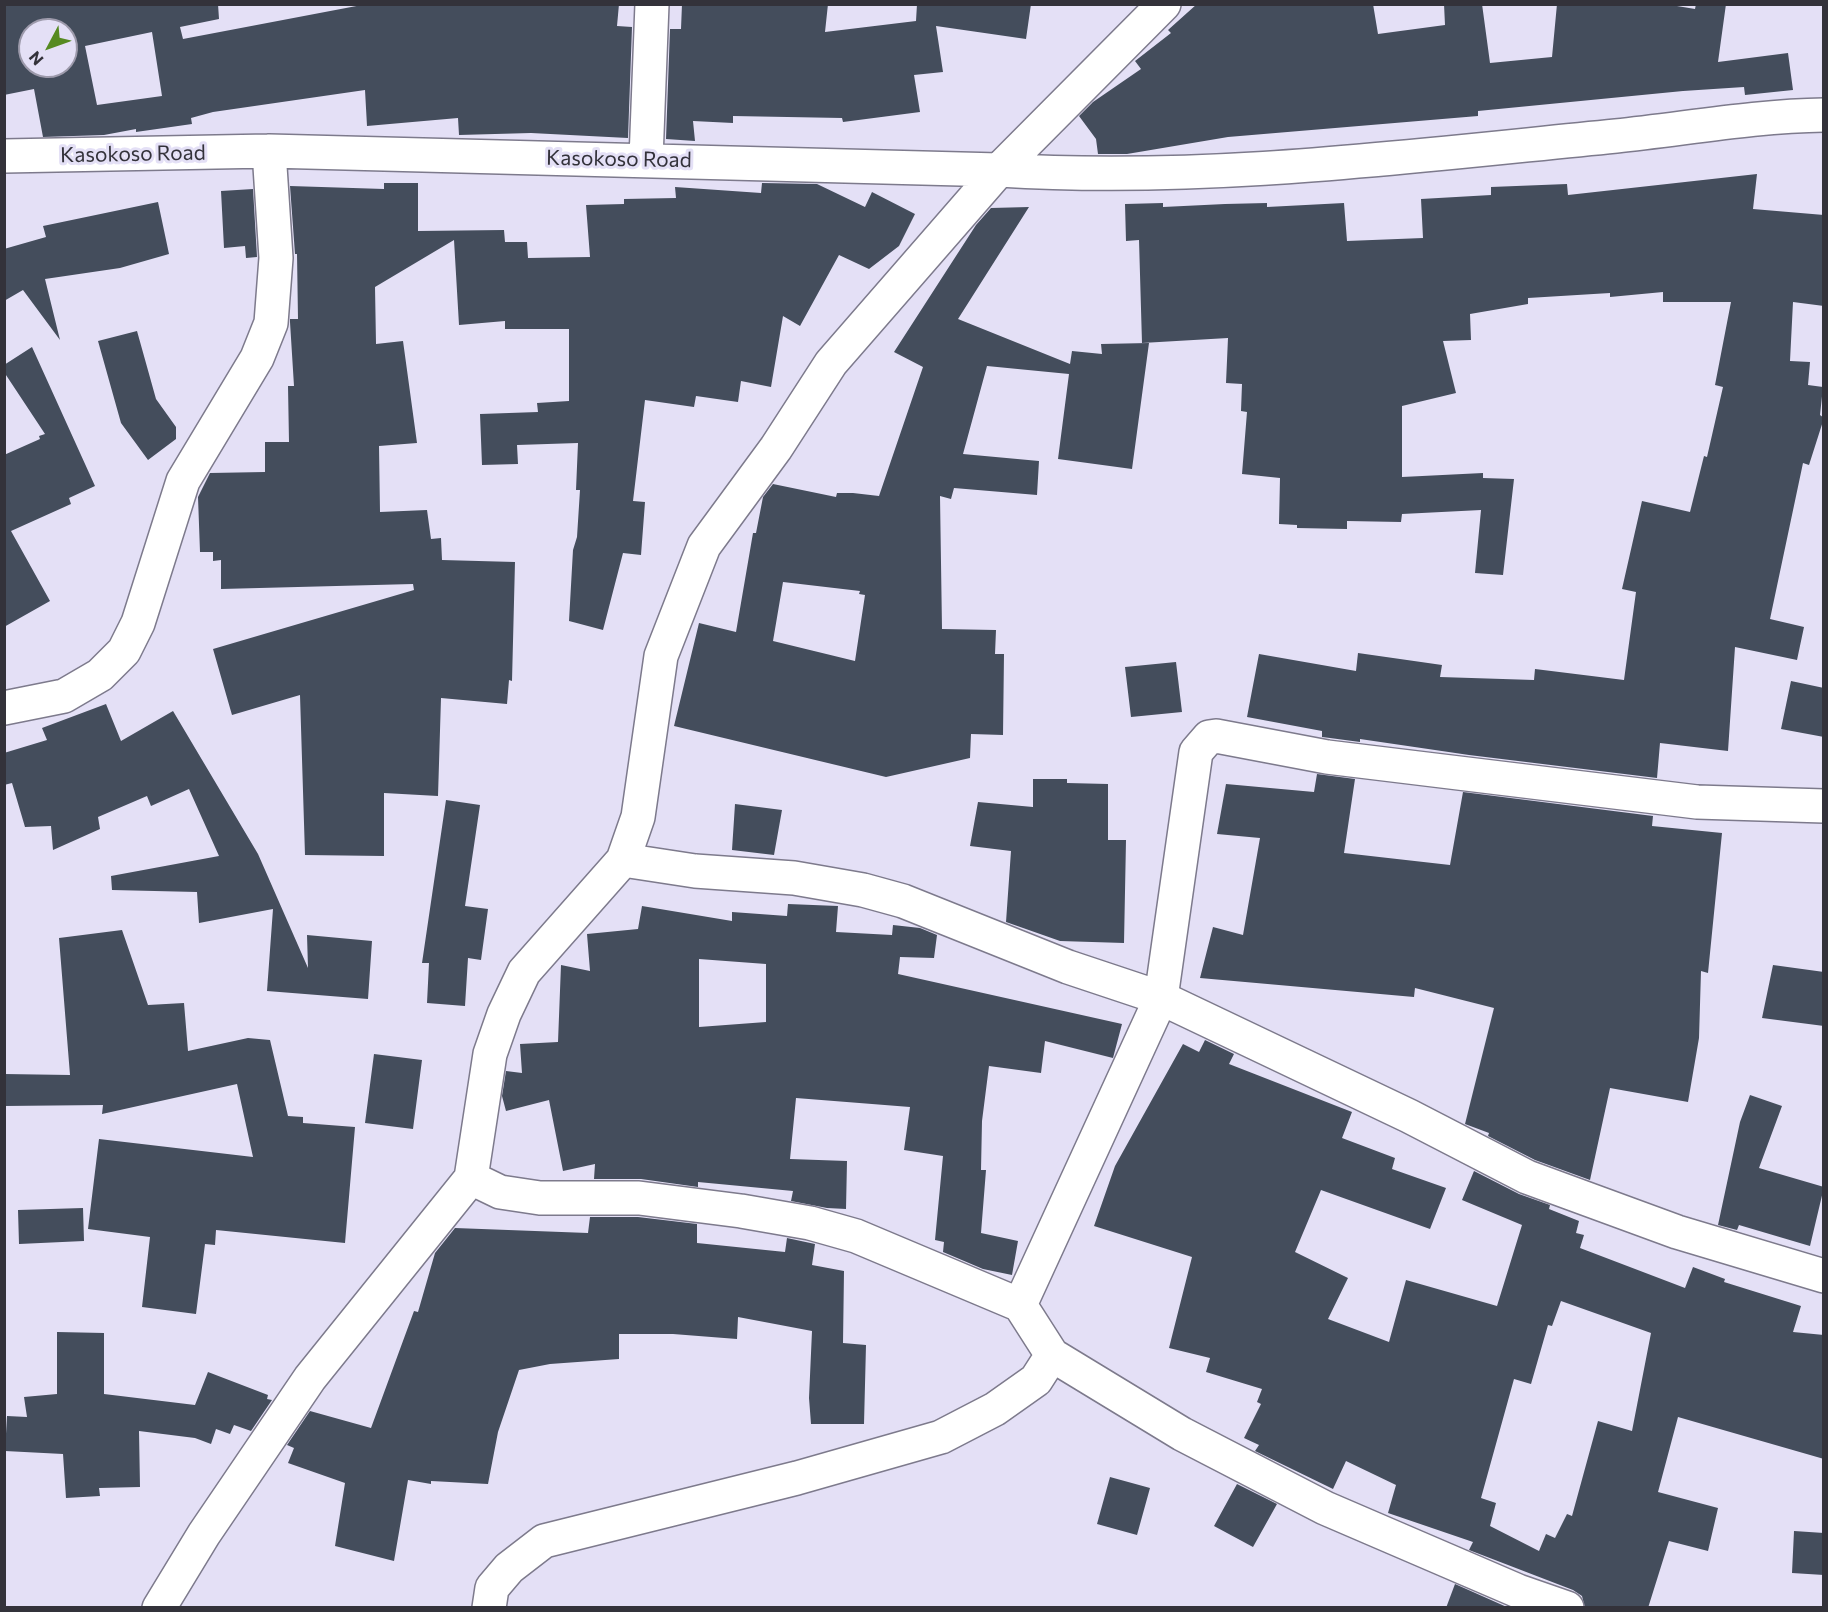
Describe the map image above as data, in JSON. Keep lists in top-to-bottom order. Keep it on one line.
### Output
{"streets":{"street":["Kasokoso Road"]},"north":"bottom left"}
